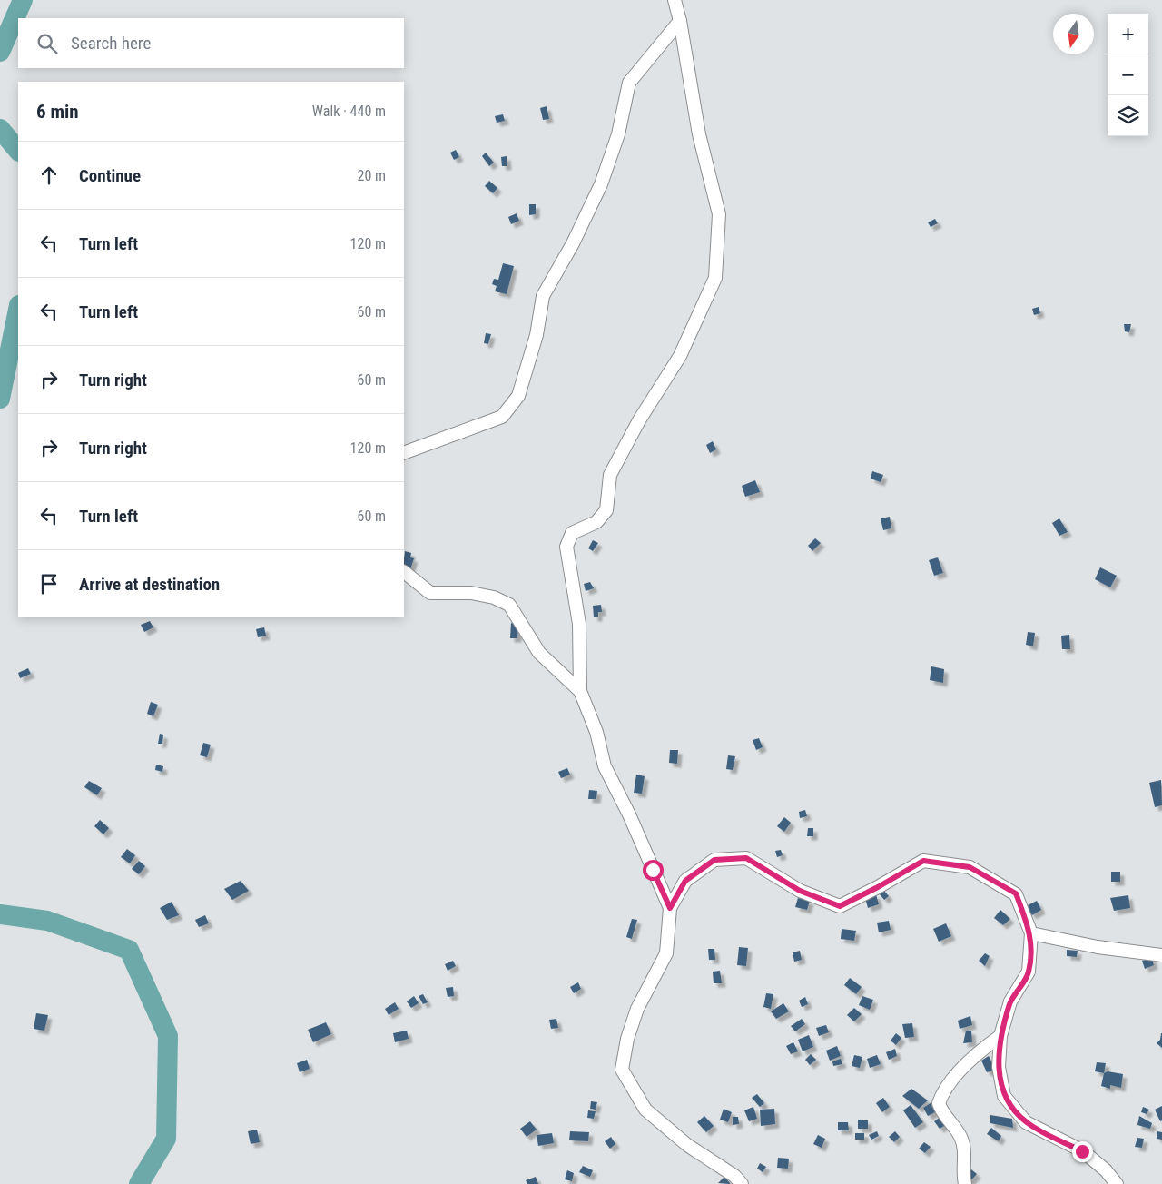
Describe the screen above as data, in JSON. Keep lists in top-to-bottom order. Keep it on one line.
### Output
{"north":"bottom","page":{"map_buttons":["+","−"],"search":"Search here","heading":["6 min","Walk · 440 m"],"list":[["Continue","20 m"],["Turn left","120 m"],["Turn left","60 m"],["Turn right","60 m"],["Turn right","120 m"],["Turn left","60 m"],"Arrive at destination"]}}
